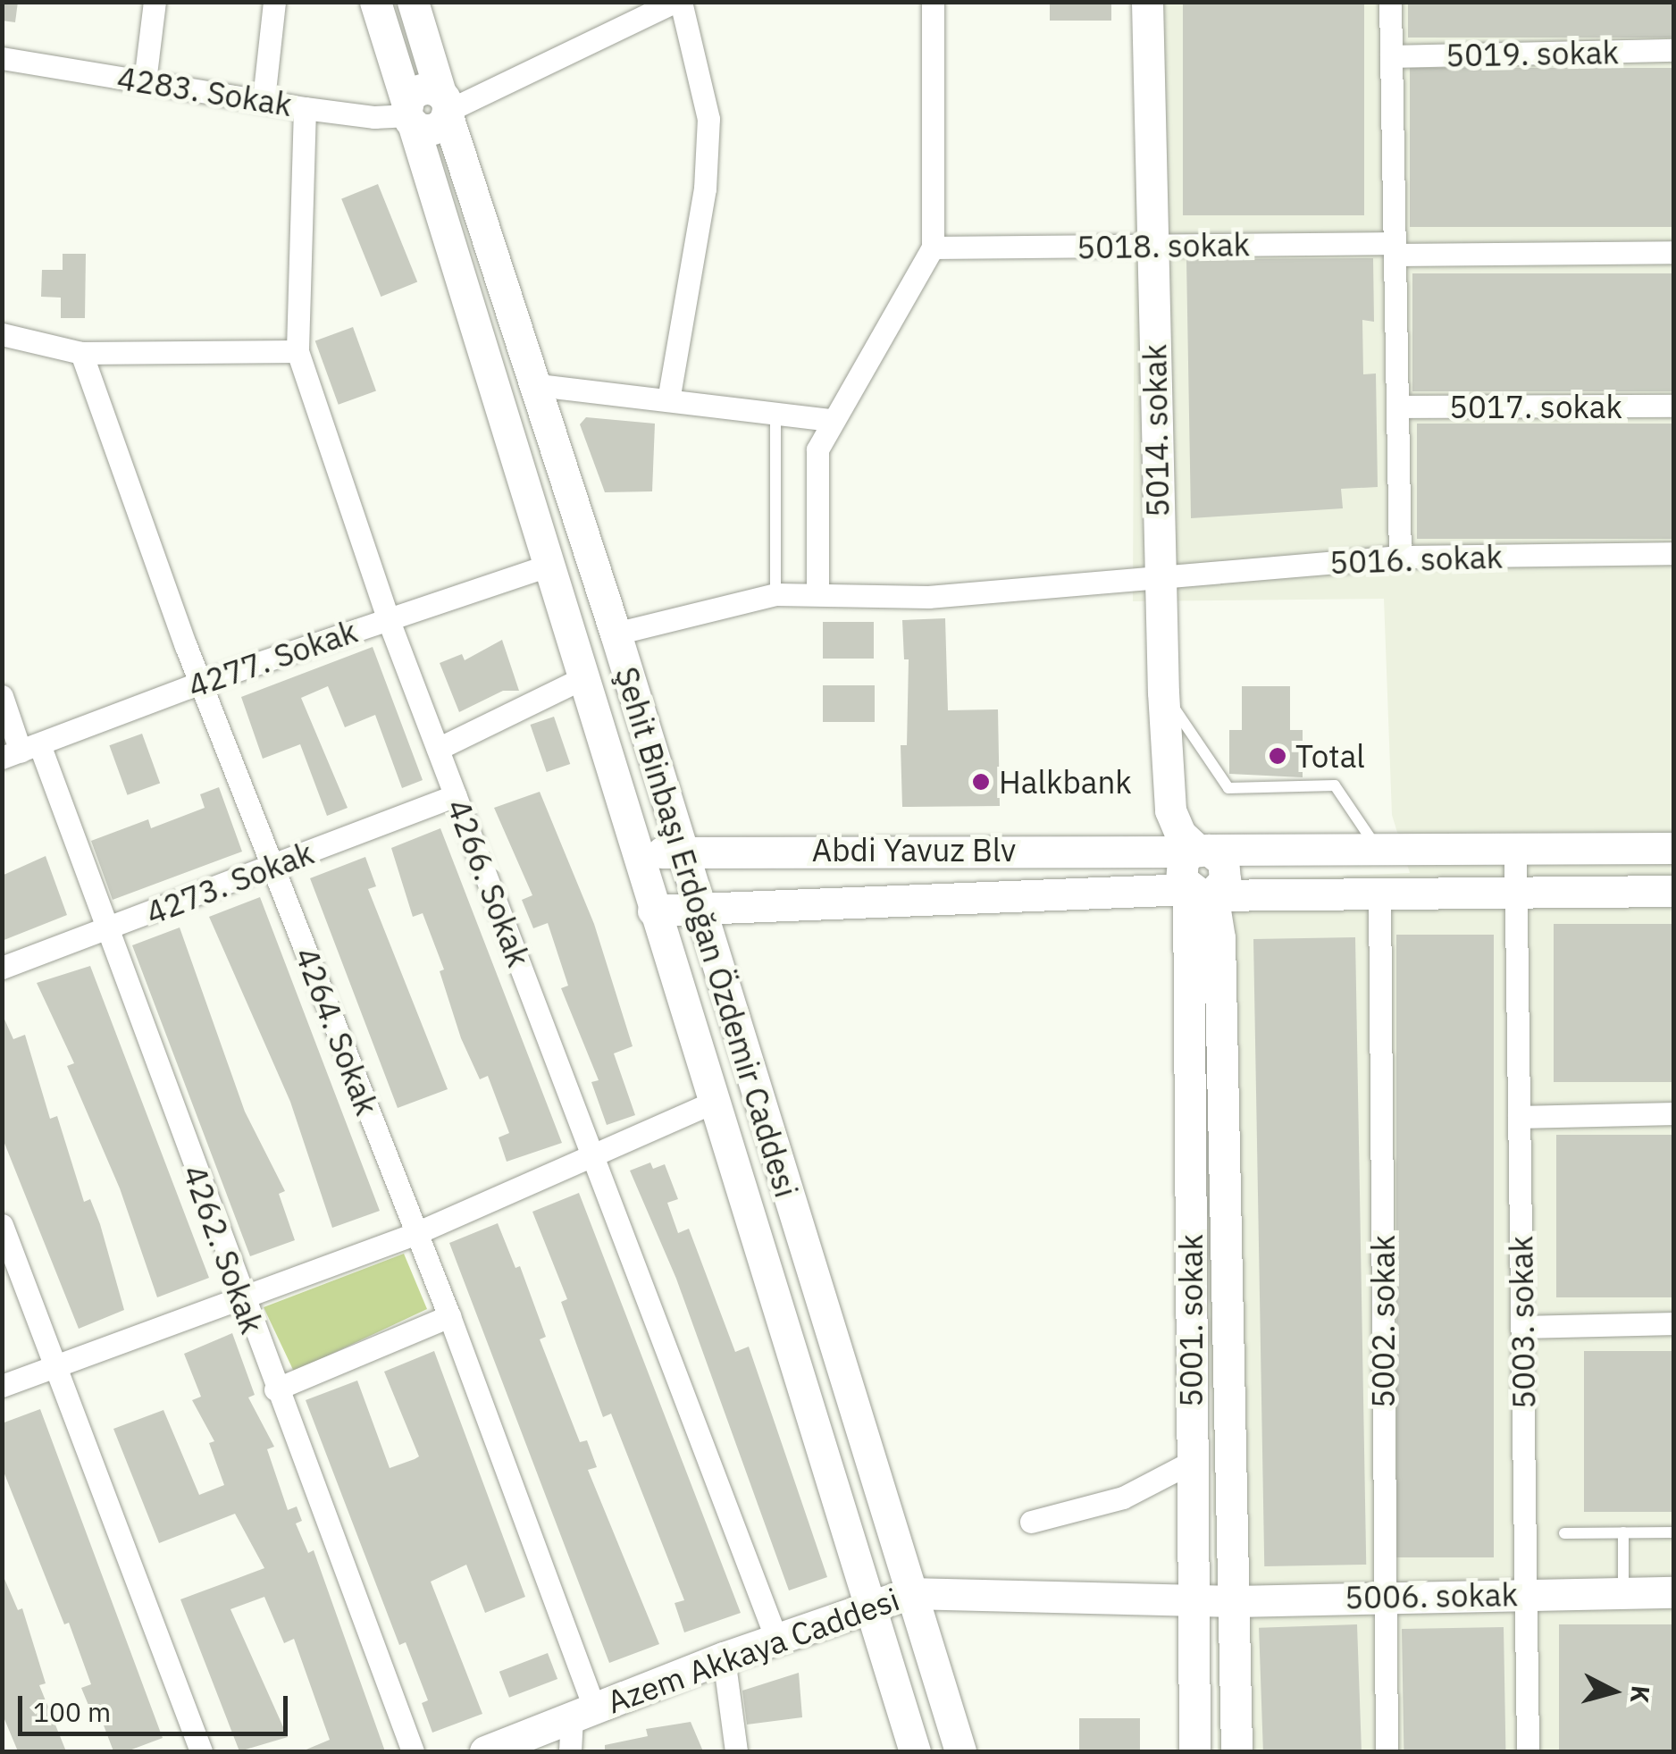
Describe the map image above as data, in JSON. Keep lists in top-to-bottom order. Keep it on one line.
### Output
{"streets":{"main road":["5014. sokak","Abdi Yavuz Blv","Şehit Binbaşı Erdoğan Özdemir Caddesi","5001. sokak","5006. sokak","Azem Akkaya Caddesi"],"street":["5019. sokak","4283. Sokak","5018. sokak","5017. sokak","5016. sokak","4277. Sokak","4273. Sokak","4266. Sokak","4264. Sokak","4262. Sokak","5002. sokak","5003. sokak"]},"crossings":[["4283. Sokak","4266. Sokak"],["4283. Sokak","Şehit Binbaşı Erdoğan Özdemir Caddesi"],["5018. sokak","5014. sokak"],["5014. sokak","5016. sokak"],["5014. sokak","Abdi Yavuz Blv"],["5016. sokak","Şehit Binbaşı Erdoğan Özdemir Caddesi"],["4277. Sokak","4266. Sokak"],["4277. Sokak","Şehit Binbaşı Erdoğan Özdemir Caddesi"],["4277. Sokak","4264. Sokak"],["4277. Sokak","4262. Sokak"],["Abdi Yavuz Blv","Şehit Binbaşı Erdoğan Özdemir Caddesi"],["Abdi Yavuz Blv","5001. sokak"],["Abdi Yavuz Blv","5002. sokak"],["Abdi Yavuz Blv","5003. sokak"],["4273. Sokak","4266. Sokak"],["4273. Sokak","4264. Sokak"],["4273. Sokak","4262. Sokak"],["4266. Sokak","Azem Akkaya Caddesi"],["Şehit Binbaşı Erdoğan Özdemir Caddesi","Azem Akkaya Caddesi"],["4264. Sokak","Azem Akkaya Caddesi"],["5001. sokak","5006. sokak"],["5001. sokak","Azem Akkaya Caddesi"],["5002. sokak","5006. sokak"],["5003. sokak","5006. sokak"],["5006. sokak","Azem Akkaya Caddesi"]],"places":["Total","Halkbank"],"scale_bar":"100 m","north":"right"}
